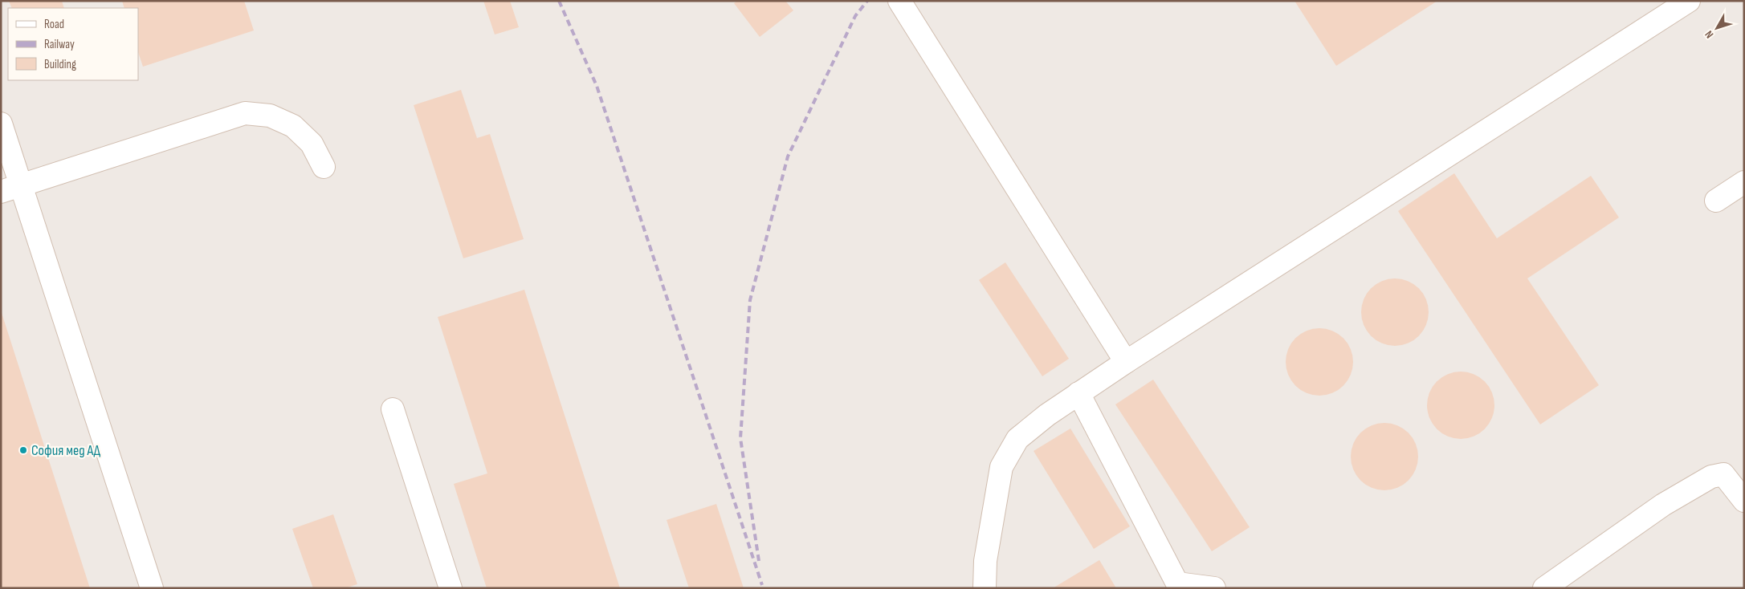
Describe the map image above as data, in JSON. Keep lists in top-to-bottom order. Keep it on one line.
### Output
{"places":["София мед АД"],"legend":["Road","Railway","Building"],"north":"bottom left"}
